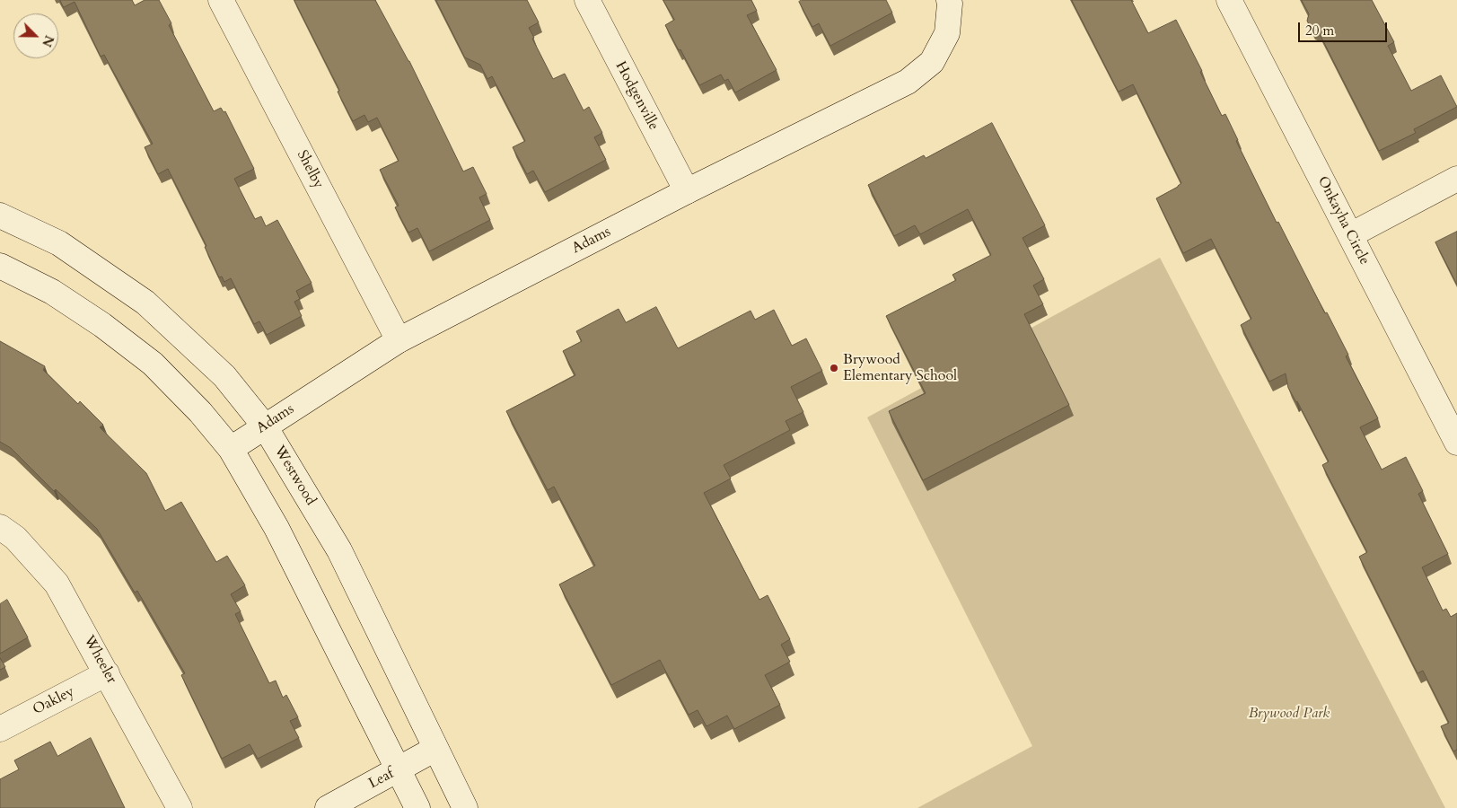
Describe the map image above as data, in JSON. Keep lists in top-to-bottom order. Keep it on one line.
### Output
{"streets":{"street":["Hodgenville","Shelby","Onkayha Circle","Adams","Westwood","Wheeler","Oakley","Leaf"]},"crossings":[["Hodgenville","Adams"],["Shelby","Adams"],["Adams","Westwood"],["Westwood","Leaf"],["Wheeler","Oakley"]],"parks":["Brywood Park"],"places":["Brywood Elementary School"],"scale_bar":"20 m","north":"bottom right"}
